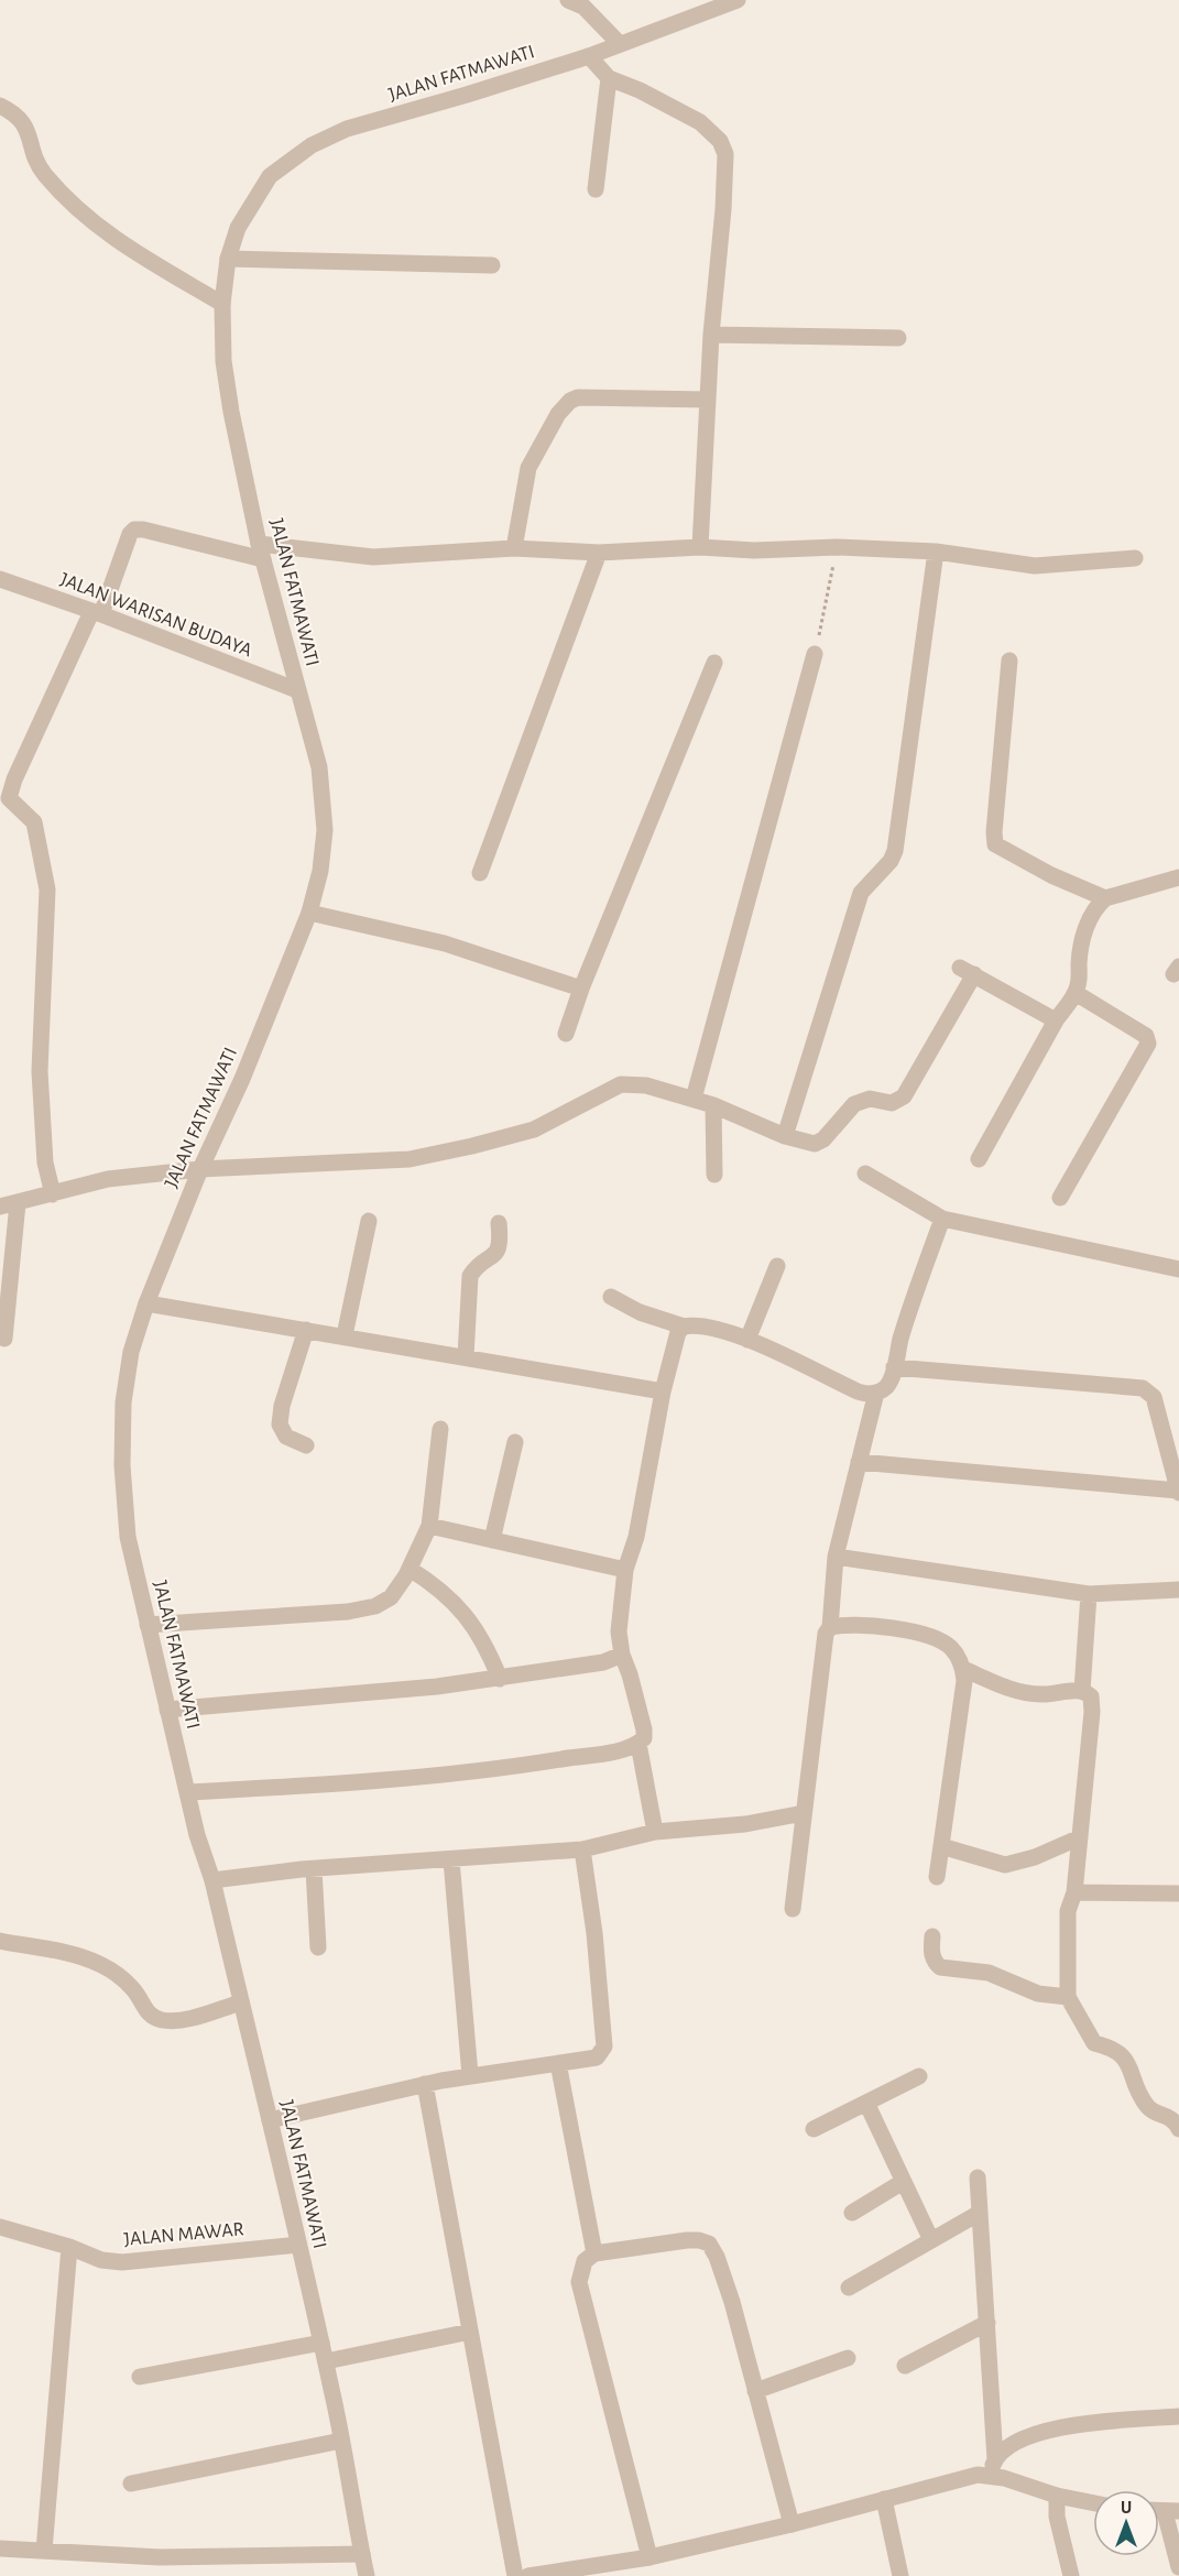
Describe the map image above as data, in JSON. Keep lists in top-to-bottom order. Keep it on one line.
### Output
{"streets":{"street":["JALAN FATMAWATI","JALAN WARISAN BUDAYA","JALAN MAWAR"]},"crossings":[["JALAN FATMAWATI","JALAN WARISAN BUDAYA"],["JALAN FATMAWATI","JALAN MAWAR"]],"north":"top"}
